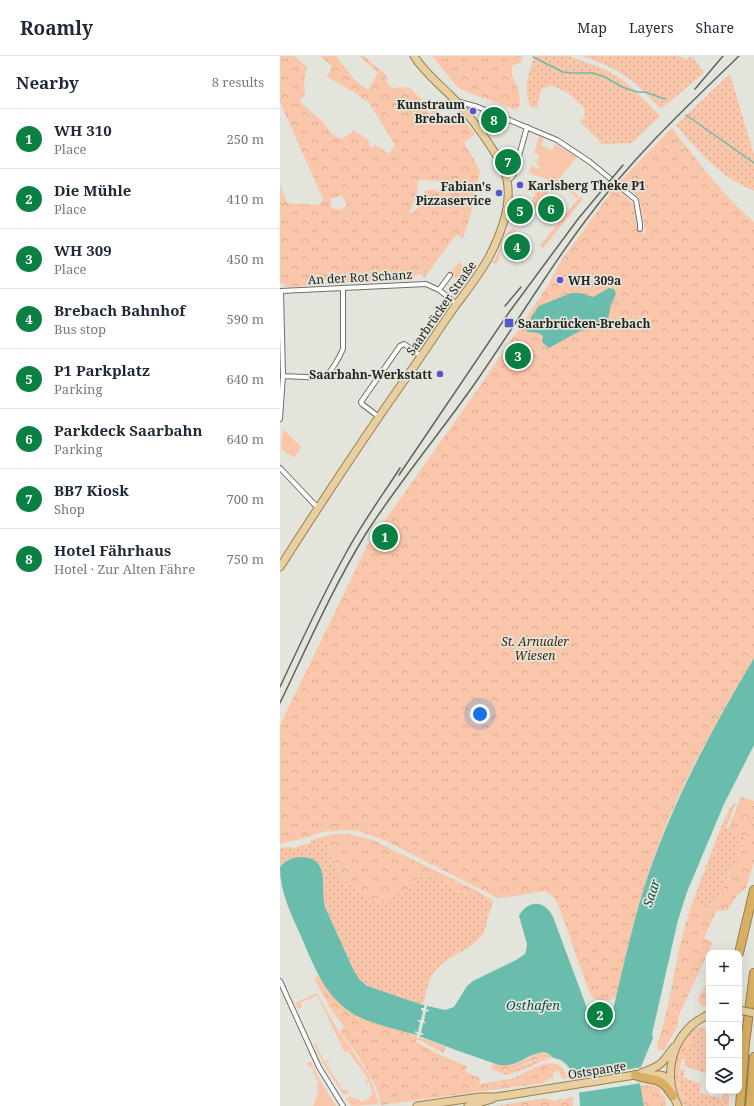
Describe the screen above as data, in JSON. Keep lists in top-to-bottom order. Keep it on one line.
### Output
{"streets":{"main road":["Saarbrücker Straße","Ostspange"],"street":["An der Rot Schanz"]},"crossings":[["An der Rot Schanz","Saarbrücker Straße"]],"water":["Saar","Osthafen"],"parks":["St. Arnualer Wiesen"],"places":{"other":["Kunstraum Brebach","Karlsberg Theke P1","Fabian's Pizzaservice","WH 309a","Saarbahn-Werkstatt"],"transit":["Saarbrücken-Brebach"]},"page":{"header":"Roamly","nav":["Map","Layers","Share"],"heading":["Nearby","8 results"],"pins":["8","7","6","5","4","3","1","2"],"list":[{"mark":"1","name":"WH 310","note":"Place","value":"250 m"},{"mark":"2","name":"Die Mühle","note":"Place","value":"410 m"},{"mark":"3","name":"WH 309","note":"Place","value":"450 m"},{"mark":"4","name":"Brebach Bahnhof","note":"Bus stop","value":"590 m"},{"mark":"5","name":"P1 Parkplatz","note":"Parking","value":"640 m"},{"mark":"6","name":"Parkdeck Saarbahn","note":"Parking","value":"640 m"},{"mark":"7","name":"BB7 Kiosk","note":"Shop","value":"700 m"},{"mark":"8","name":"Hotel Fährhaus","note":"Hotel · Zur Alten Fähre","value":"750 m"}],"map_buttons":["+","−"]}}
